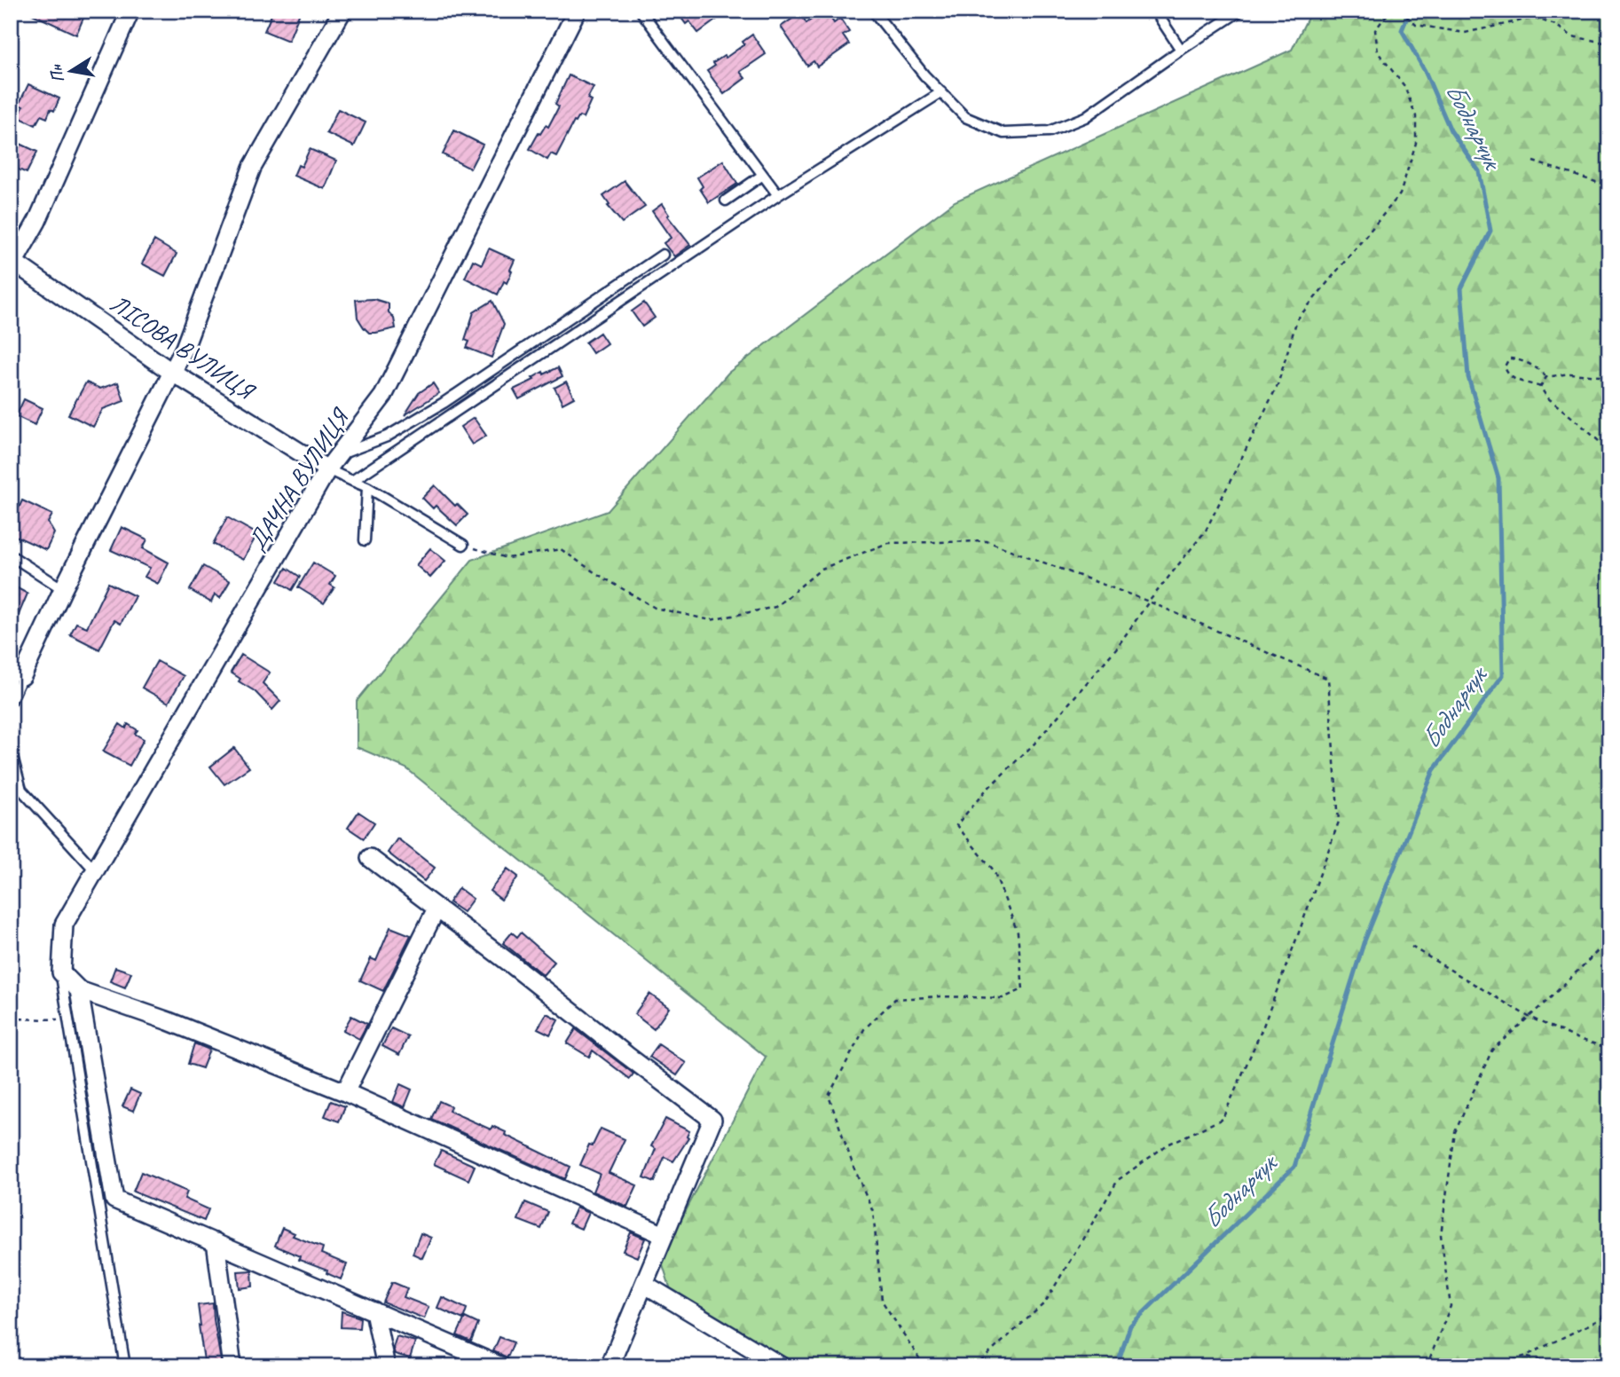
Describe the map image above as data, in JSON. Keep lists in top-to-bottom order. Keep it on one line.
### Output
{"streets":{"street":["ЛІСОВА ВУЛИЦЯ","ДАЧНА ВУЛИЦЯ"]},"crossings":[["ЛІСОВА ВУЛИЦЯ","ДАЧНА ВУЛИЦЯ"]],"water":["Боднарчук"],"north":"left"}
